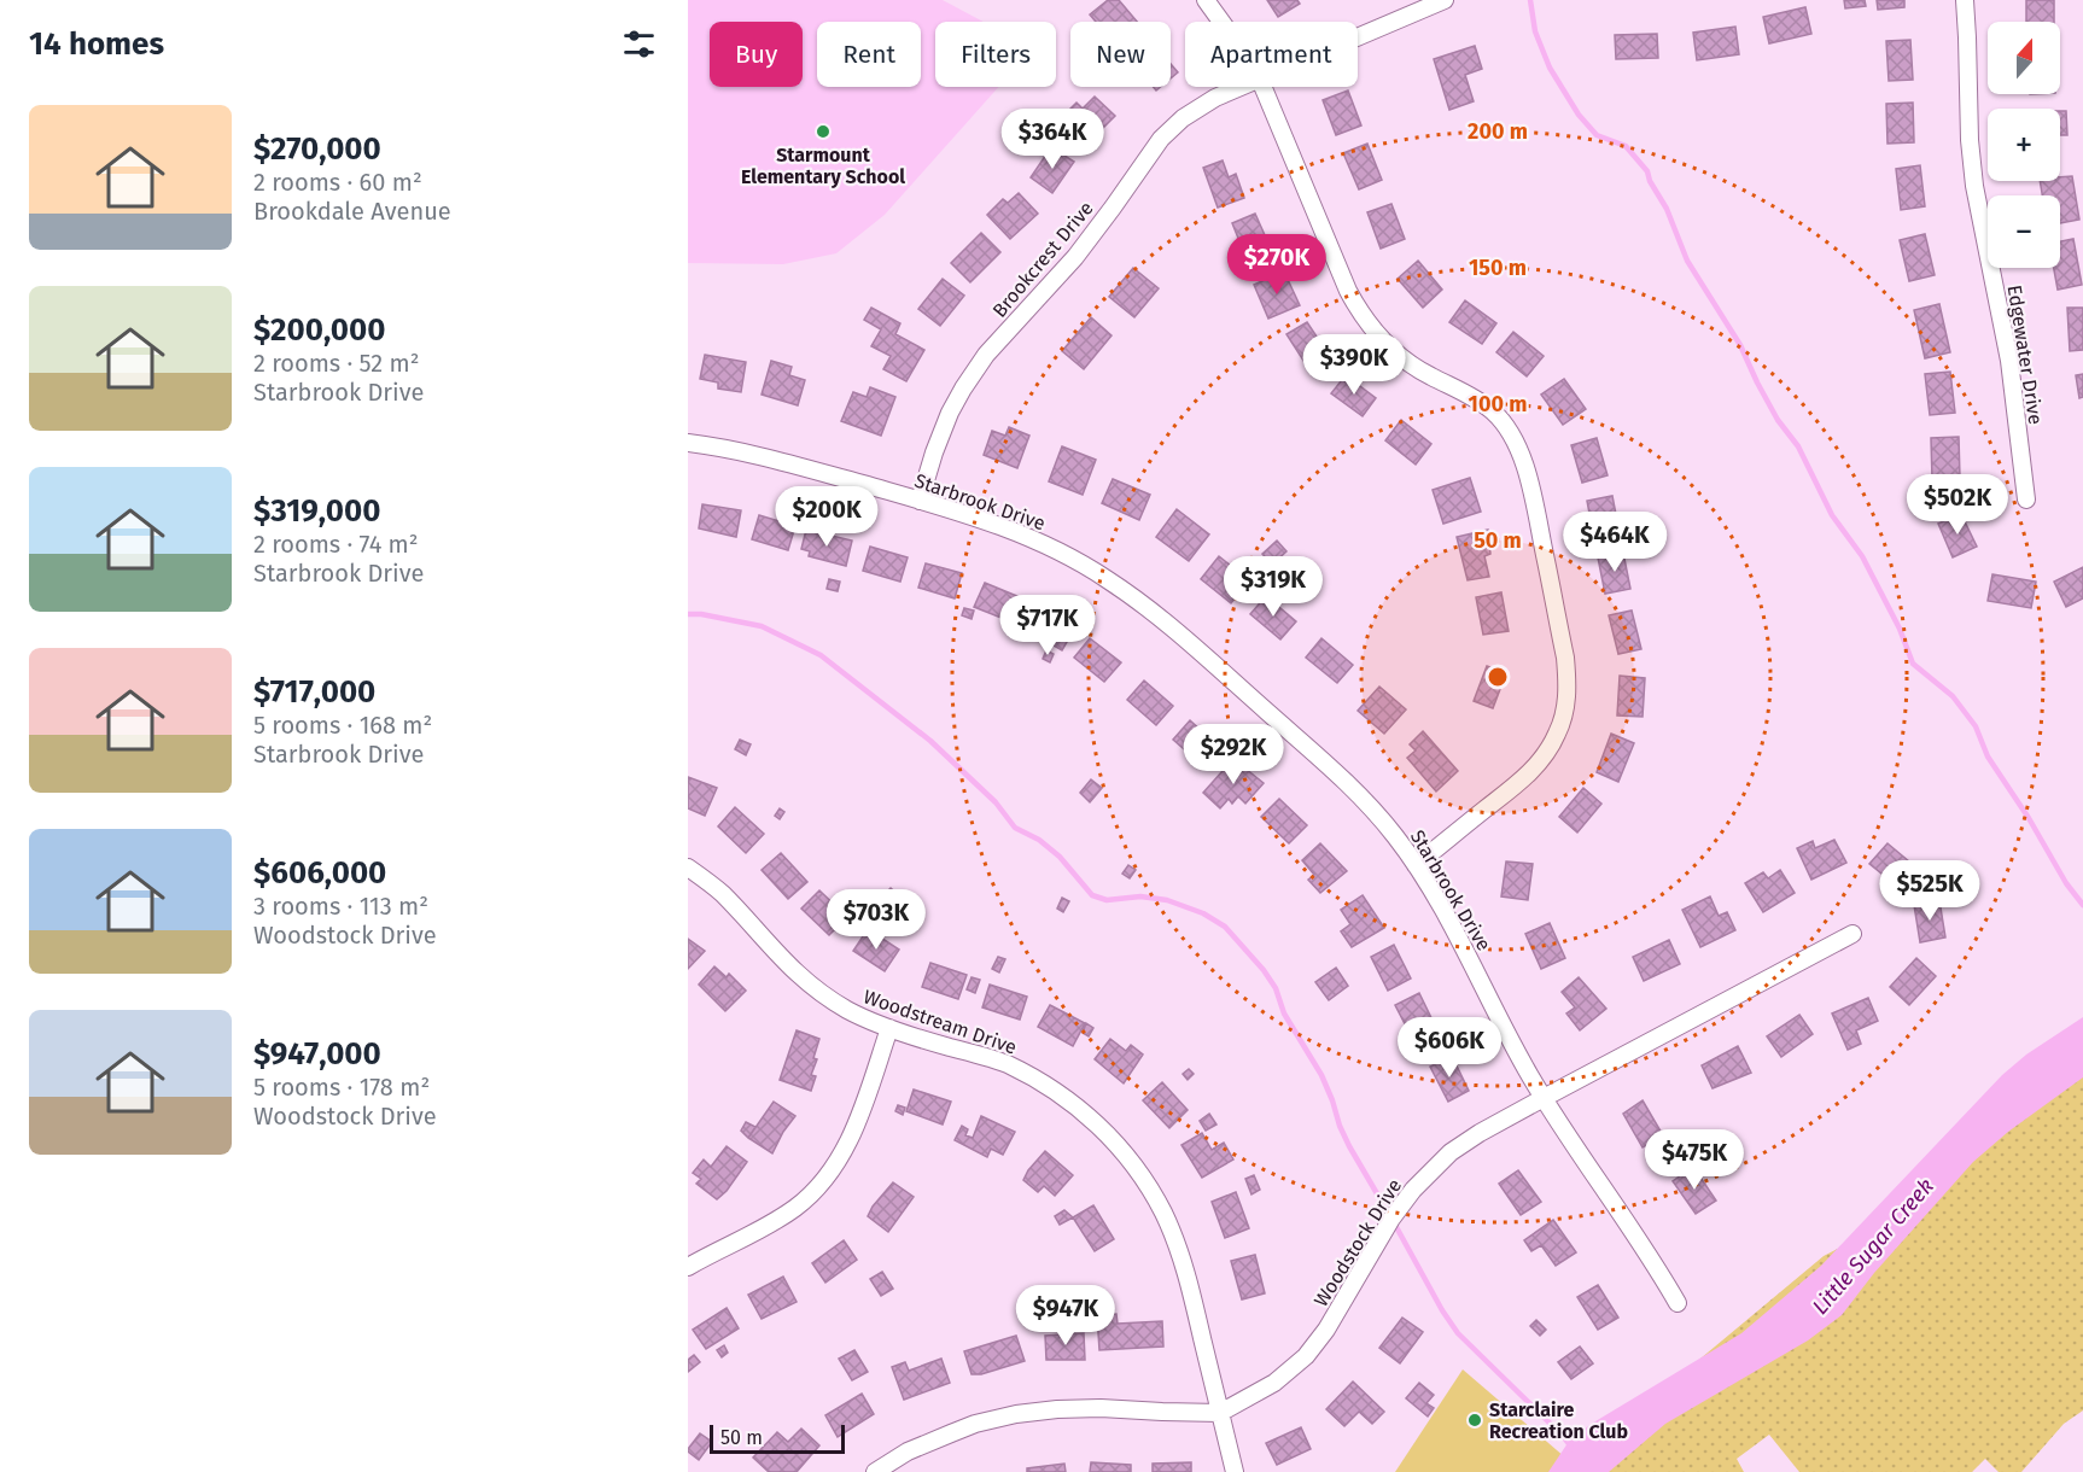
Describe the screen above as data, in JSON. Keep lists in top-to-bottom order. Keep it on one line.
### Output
{"streets":{"street":["Brookcrest Drive","Edgewater Drive","Starbrook Drive","Woodstream Drive","Woodstock Drive"]},"crossings":[["Brookcrest Drive","Starbrook Drive"],["Starbrook Drive","Woodstock Drive"],["Woodstream Drive","Woodstock Drive"]],"water":["Little Sugar Creek"],"places":["Starmount Elementary School","Starclaire Recreation Club"],"scale_bar":"50 m","north":"top","page":{"heading":"14 homes","map_buttons":["+","−"],"chip":["Buy","Rent","Filters","New","Apartment"],"list":[{"name":"$270,000","note":"2 rooms · 60 m² · Brookdale Avenue"},{"name":"$200,000","note":"2 rooms · 52 m² · Starbrook Drive"},{"name":"$319,000","note":"2 rooms · 74 m² · Starbrook Drive"},{"name":"$717,000","note":"5 rooms · 168 m² · Starbrook Drive"},{"name":"$606,000","note":"3 rooms · 113 m² · Woodstock Drive"},{"name":"$947,000","note":"5 rooms · 178 m² · Woodstock Drive"}],"price":["$364K","$270K","$390K","$502K","$200K","$464K","$319K","$717K","$292K","$525K","$703K","$606K","$475K","$947K"],"scale":"50 m"},"rings":["200 m","150 m","100 m","50 m"]}
